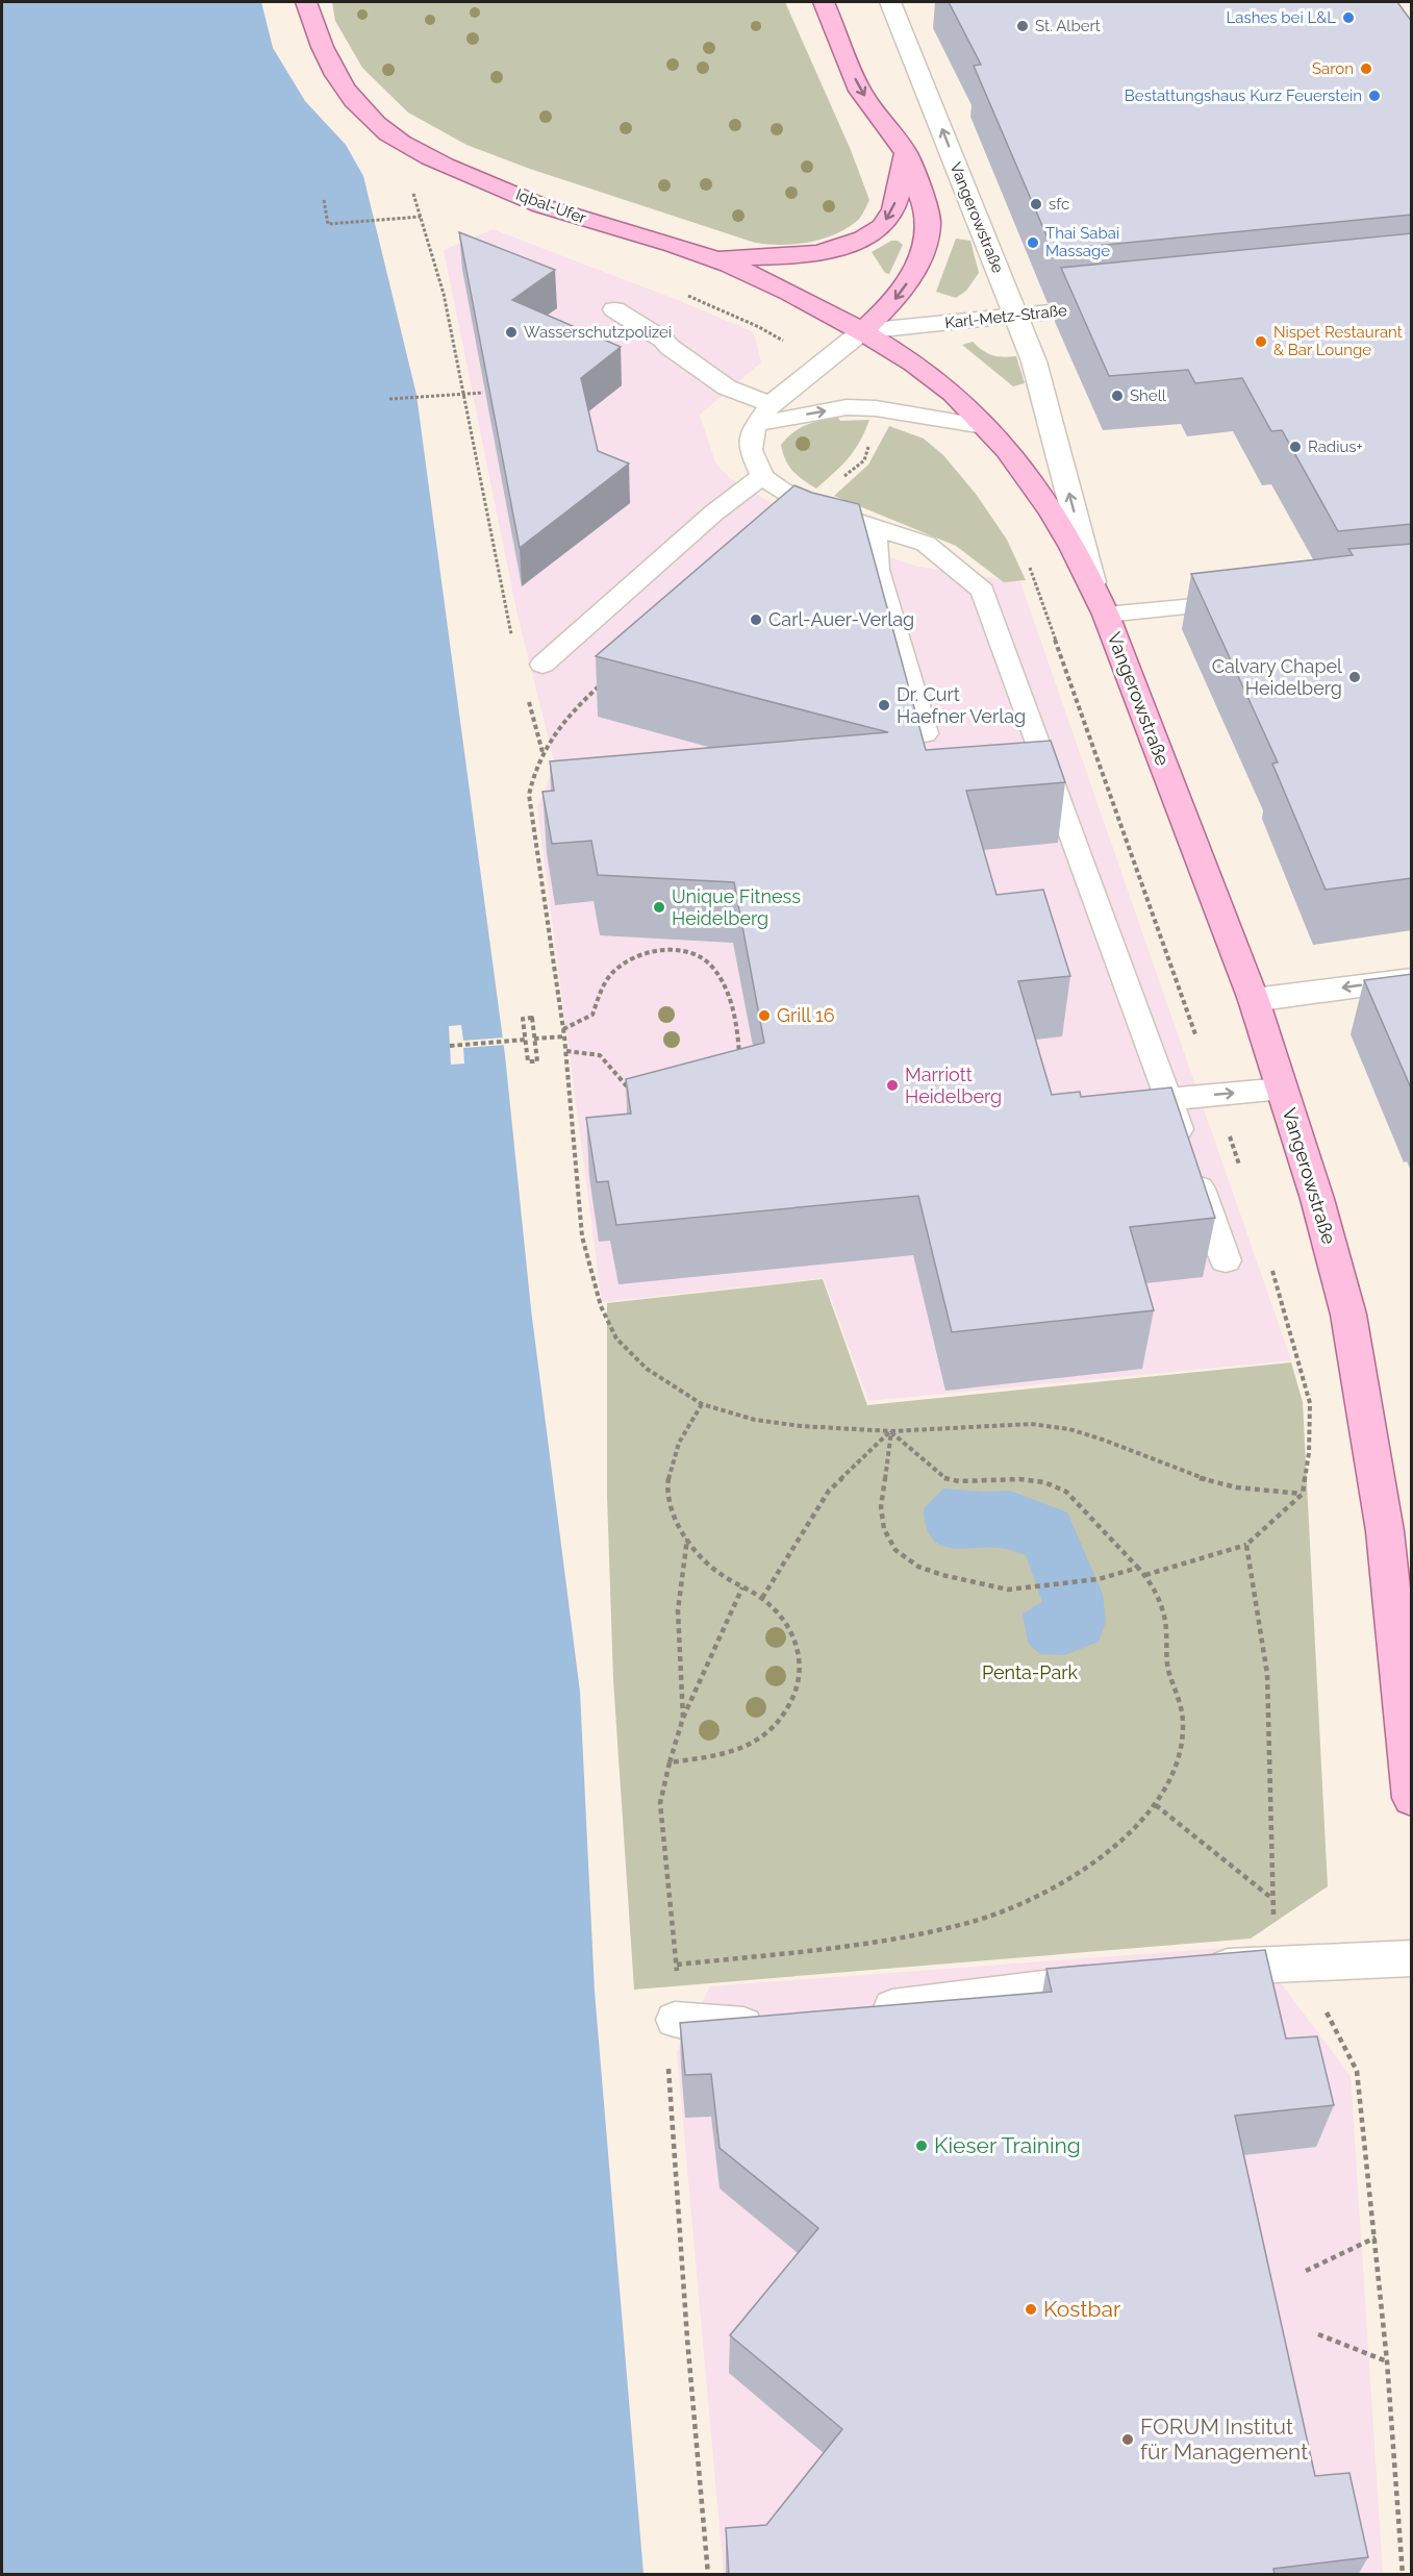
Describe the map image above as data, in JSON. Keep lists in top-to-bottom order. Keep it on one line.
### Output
{"streets":{"main road":["Iqbal-Ufer","Vangerowstraße","Karl-Metz-Straße"]},"crossings":[["Iqbal-Ufer","Vangerowstraße"],["Iqbal-Ufer","Karl-Metz-Straße"],["Vangerowstraße","Karl-Metz-Straße"]],"parks":["Penta-Park"],"places":["Lashes bei L&L","St. Albert","Saron","Bestattungshaus Kurz Feuerstein","sfc","Thai Sabai Massage","Wasserschutzpolizei","Nispet Restaurant & Bar Lounge","Shell","Radius+","Carl-Auer-Verlag","Calvary Chapel Heidelberg","Dr. Curt Haefner Verlag","Unique Fitness Heidelberg","Grill 16","Marriott Heidelberg","Kieser Training","Kostbar","FORUM Institut für Management"]}
